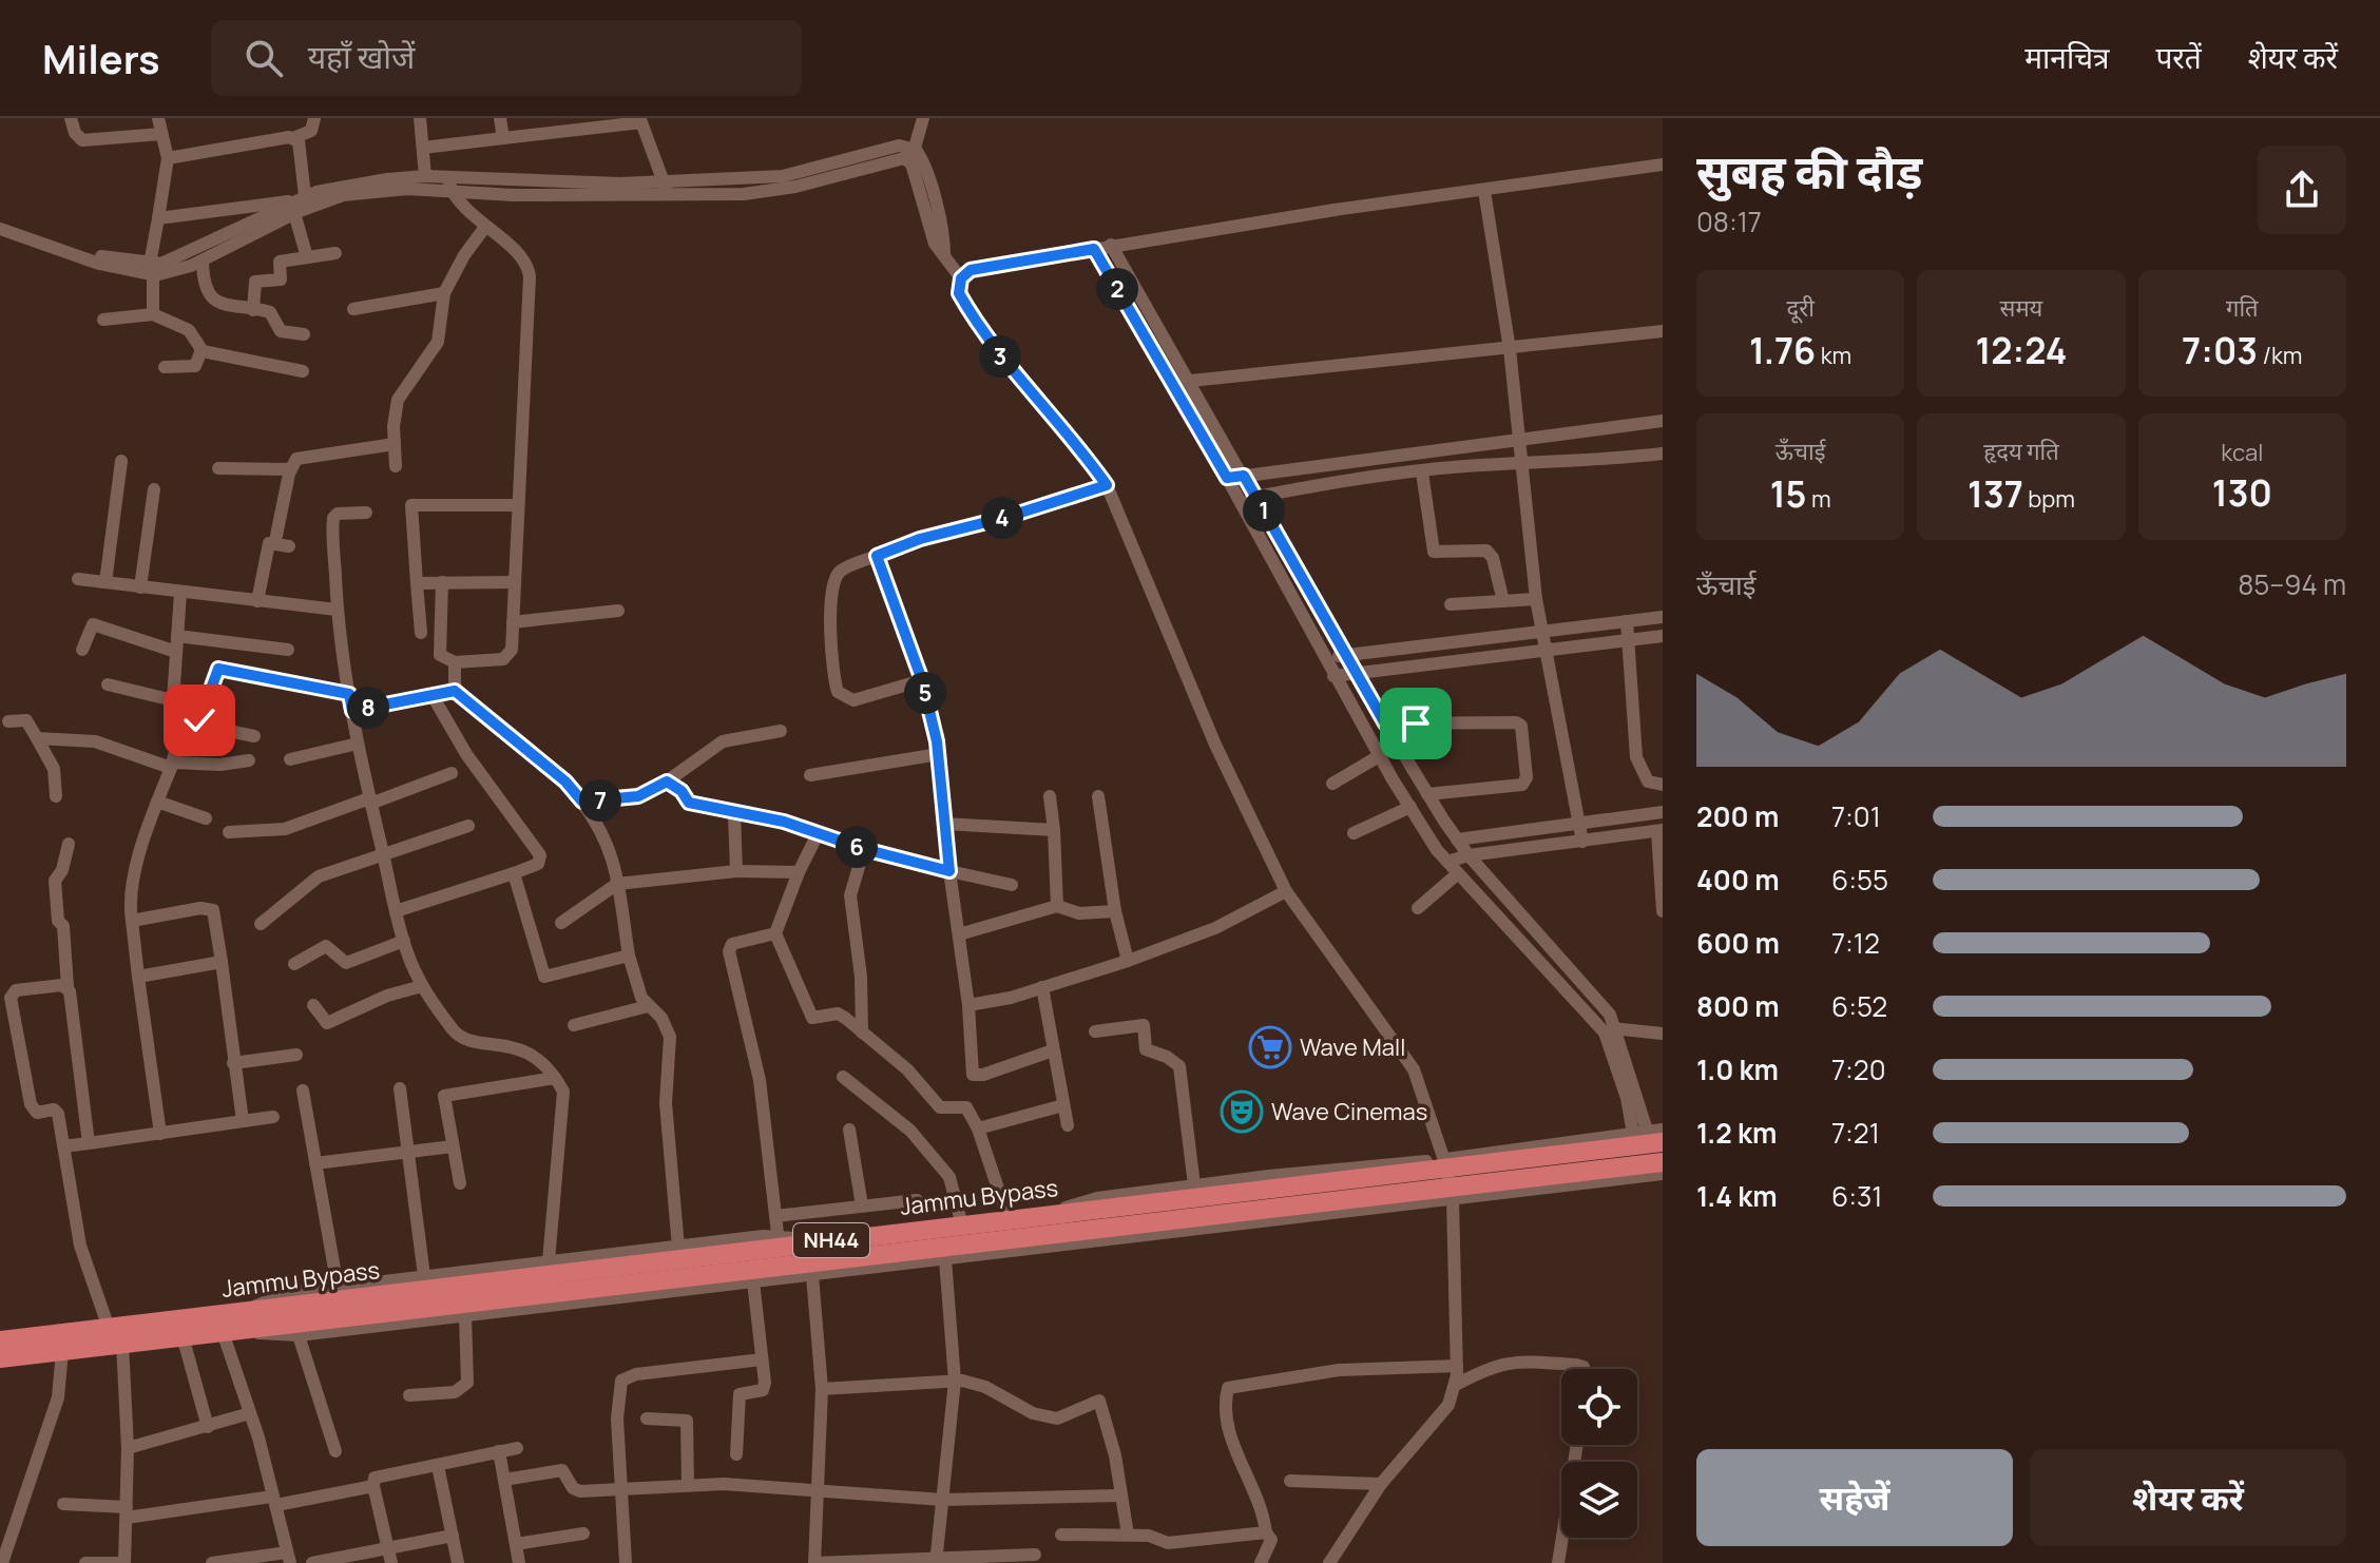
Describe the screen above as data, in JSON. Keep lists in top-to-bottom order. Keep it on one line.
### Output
{"streets":{"highway":["Jammu Bypass","NH44"]},"places":{"supermarket":["Wave Mall"],"theatre":["Wave Cinemas"]},"page":{"header":"Milers","search":"यहाँ खोजें","nav":["मानचित्र","परतें","शेयर करें"],"heading":["सुबह की दौड़","08:17"],"stats":[["दूरी","1.76 km"],["समय","12:24"],["गति","7:03 /km"],["ऊँचाई","15 m"],["हृदय गति","137 bpm"],["kcal","130"]],"pins":["2","3","1","4","5","8","7","6"],"chart":["ऊँचाई","85–94 m"],"list":[{"name":"200 m","note":"7:01"},{"name":"400 m","note":"6:55"},{"name":"600 m","note":"7:12"},{"name":"800 m","note":"6:52"},{"name":"1.0 km","note":"7:20"},{"name":"1.2 km","note":"7:21"},{"name":"1.4 km","note":"6:31"}],"buttons":["सहेजें","शेयर करें"]}}
